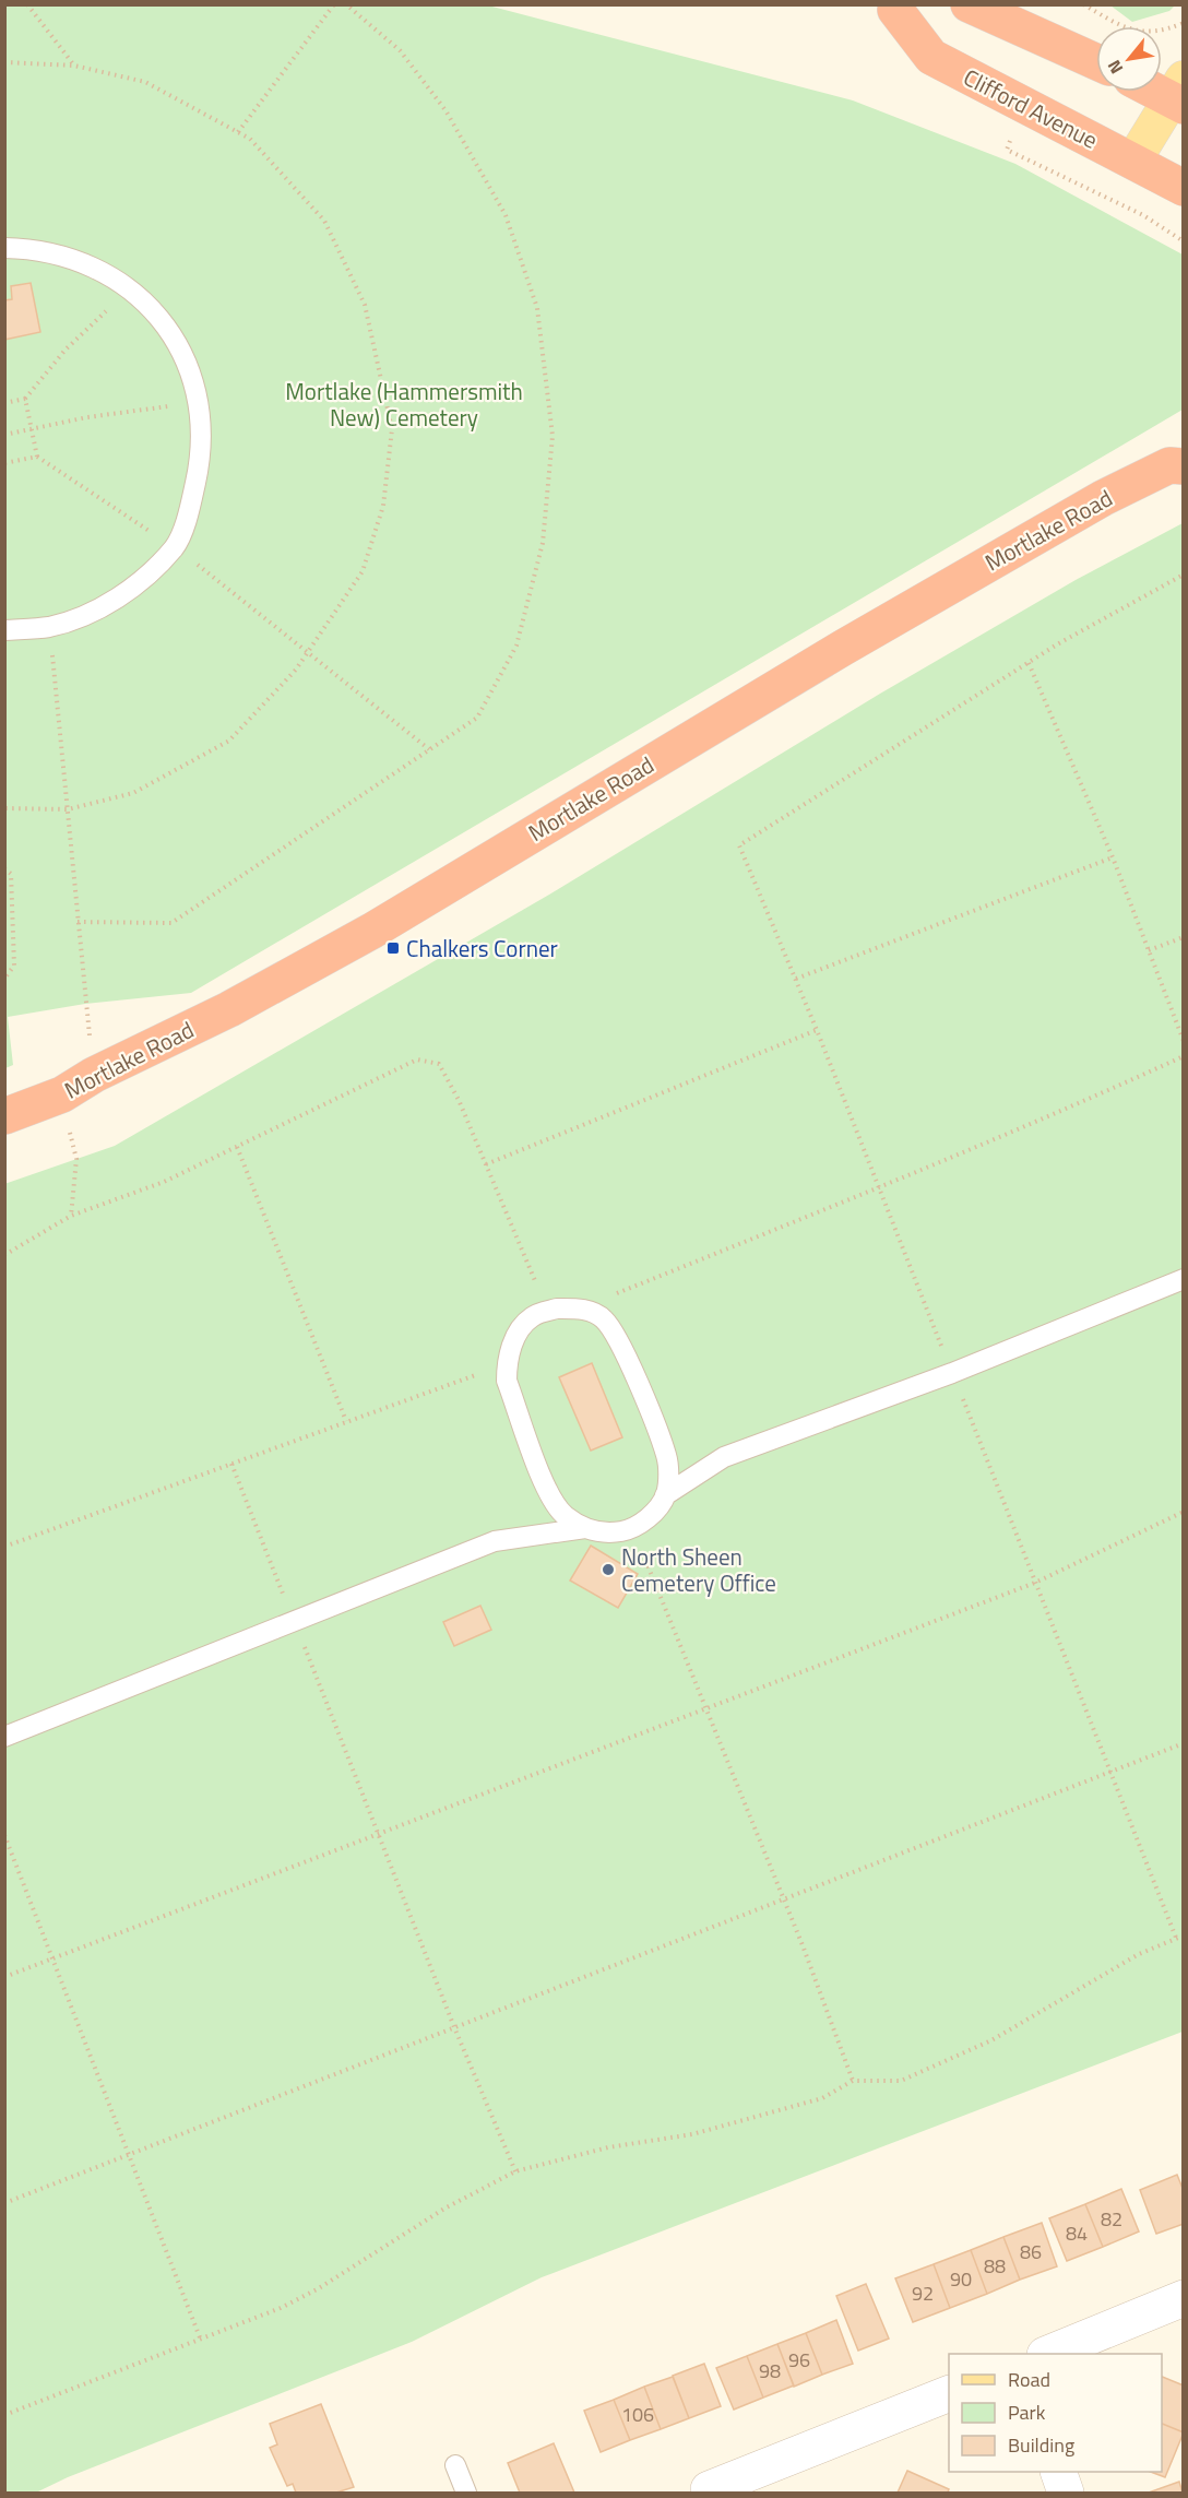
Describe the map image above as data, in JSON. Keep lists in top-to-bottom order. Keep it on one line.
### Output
{"streets":{"highway":["Clifford Avenue","Mortlake Road"]},"parks":["Mortlake (Hammersmith New) Cemetery"],"places":{"transit":["Chalkers Corner"],"other":["North Sheen Cemetery Office"]},"house_numbers":["82","84","86","88","90","92","96","98","106"],"legend":["Road","Park","Building"],"north":"bottom left"}
